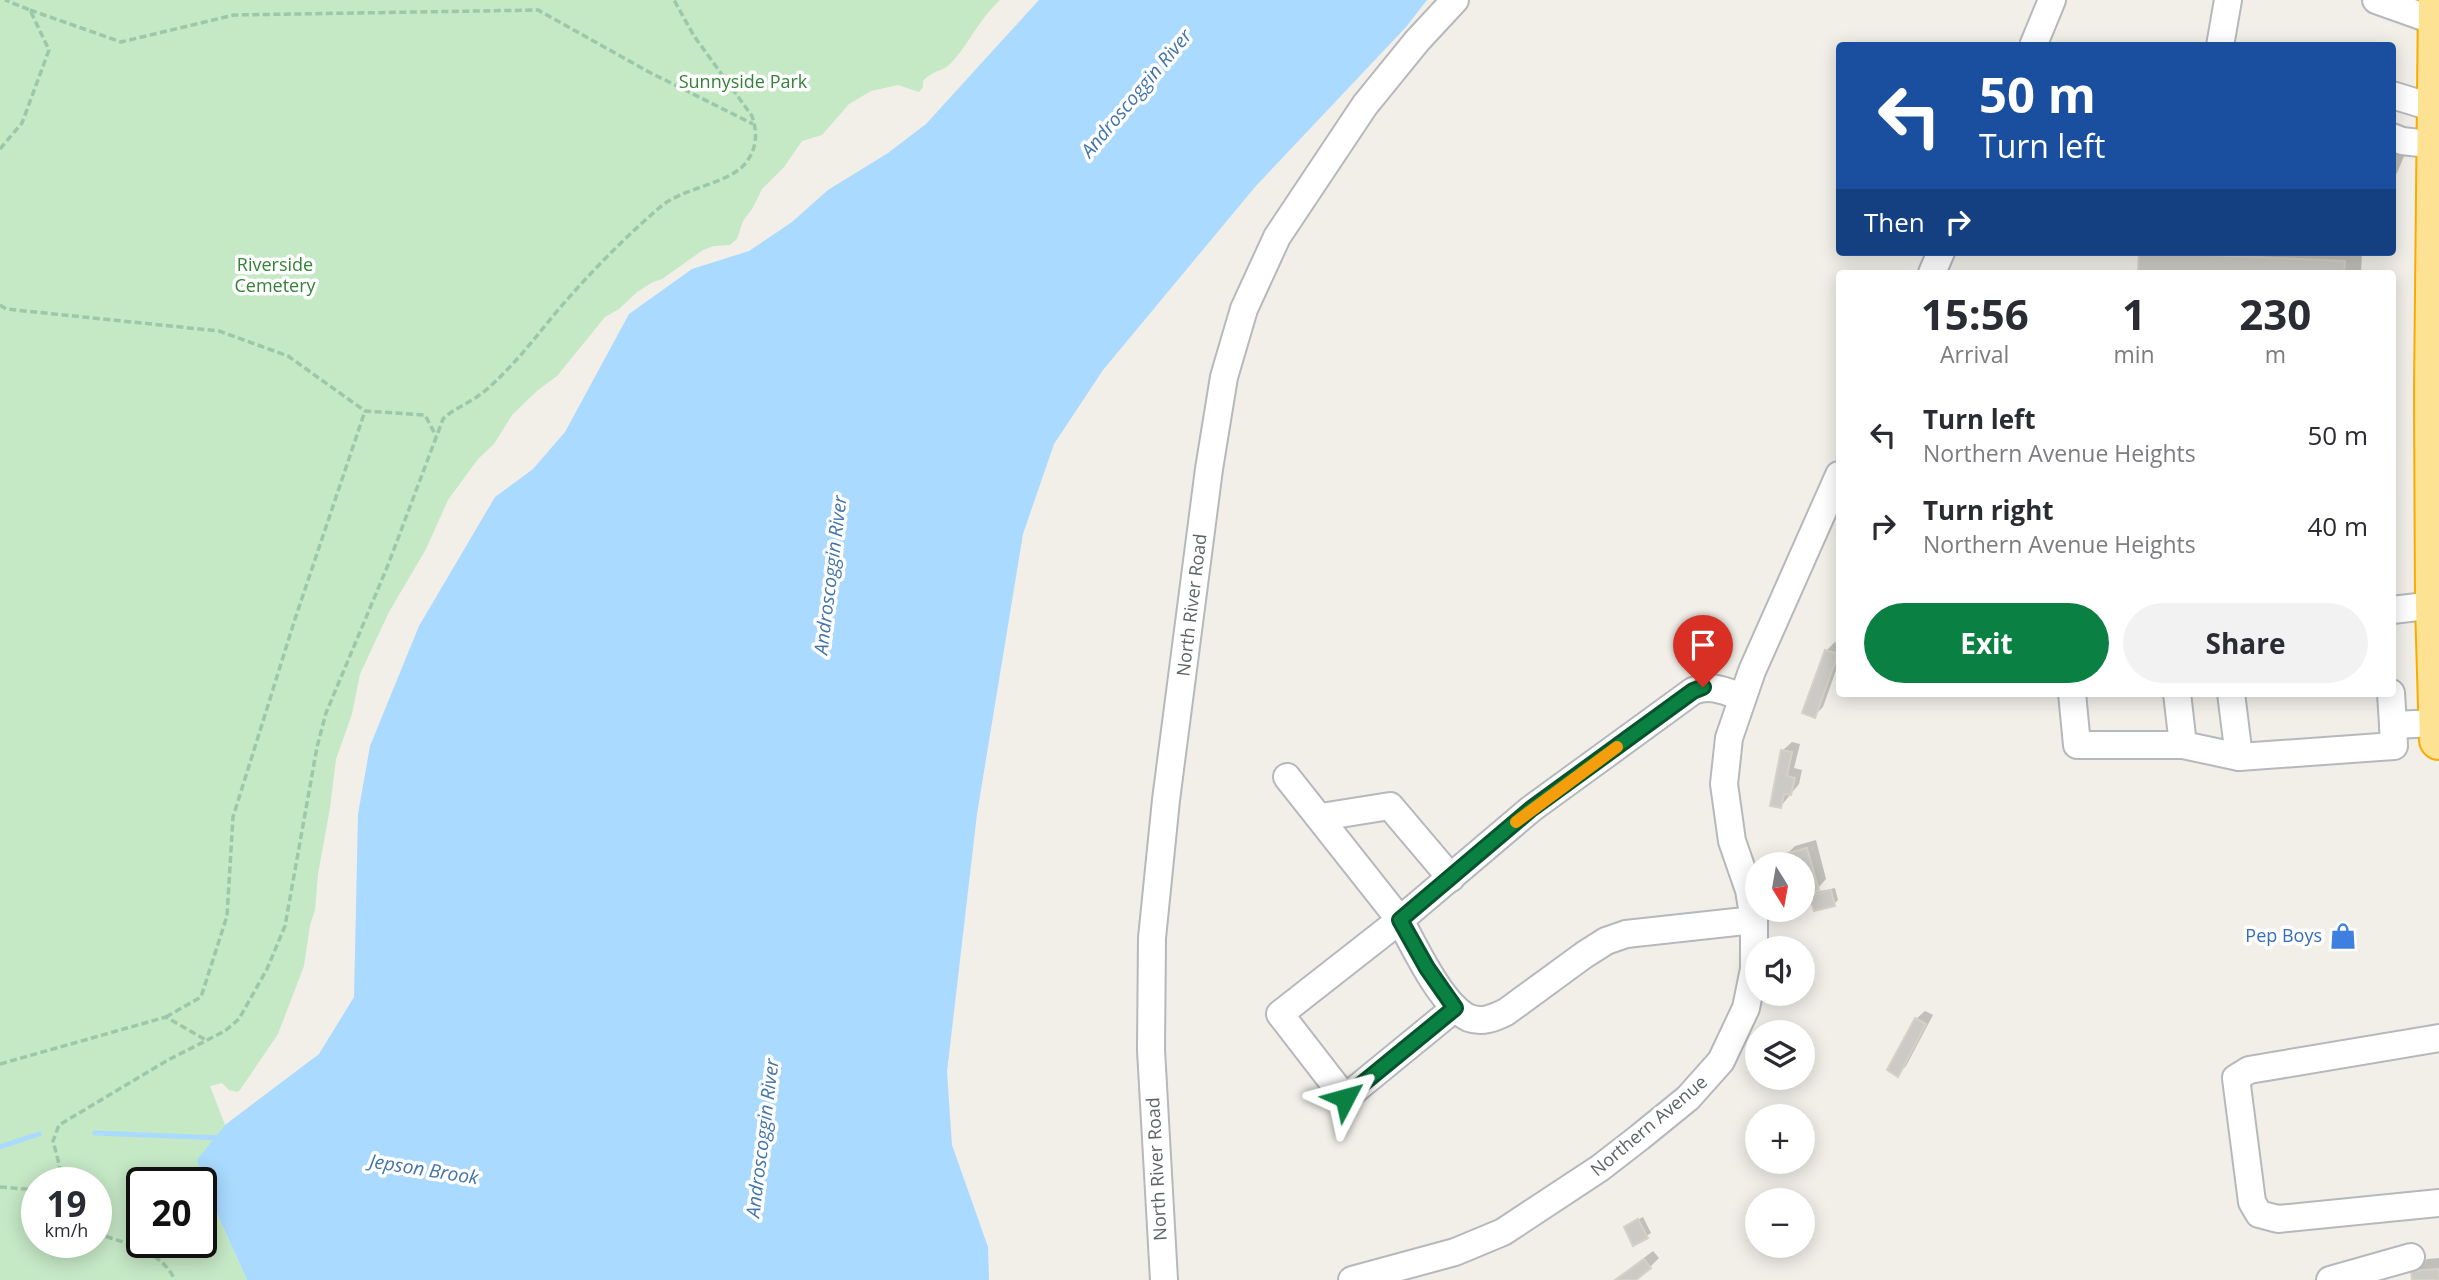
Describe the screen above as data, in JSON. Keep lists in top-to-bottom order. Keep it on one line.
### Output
{"streets":{"street":["North River Road","Northern Avenue"]},"water":["Androscoggin River","Jepson Brook"],"parks":["Sunnyside Park","Riverside Cemetery"],"places":{"shop":["Pep Boys"]},"north":"bottom","page":{"turn":["50 m","Turn left"],"then":"Then","eta":["15:56","Arrival","1","min","230","m"],"list":[{"name":"Turn left","note":"Northern Avenue Heights","value":"50 m"},{"name":"Turn right","note":"Northern Avenue Heights","value":"40 m"}],"buttons":["Exit","Share"],"map_buttons":["+","−"],"speed":"19 km/h","limit":"20"}}
